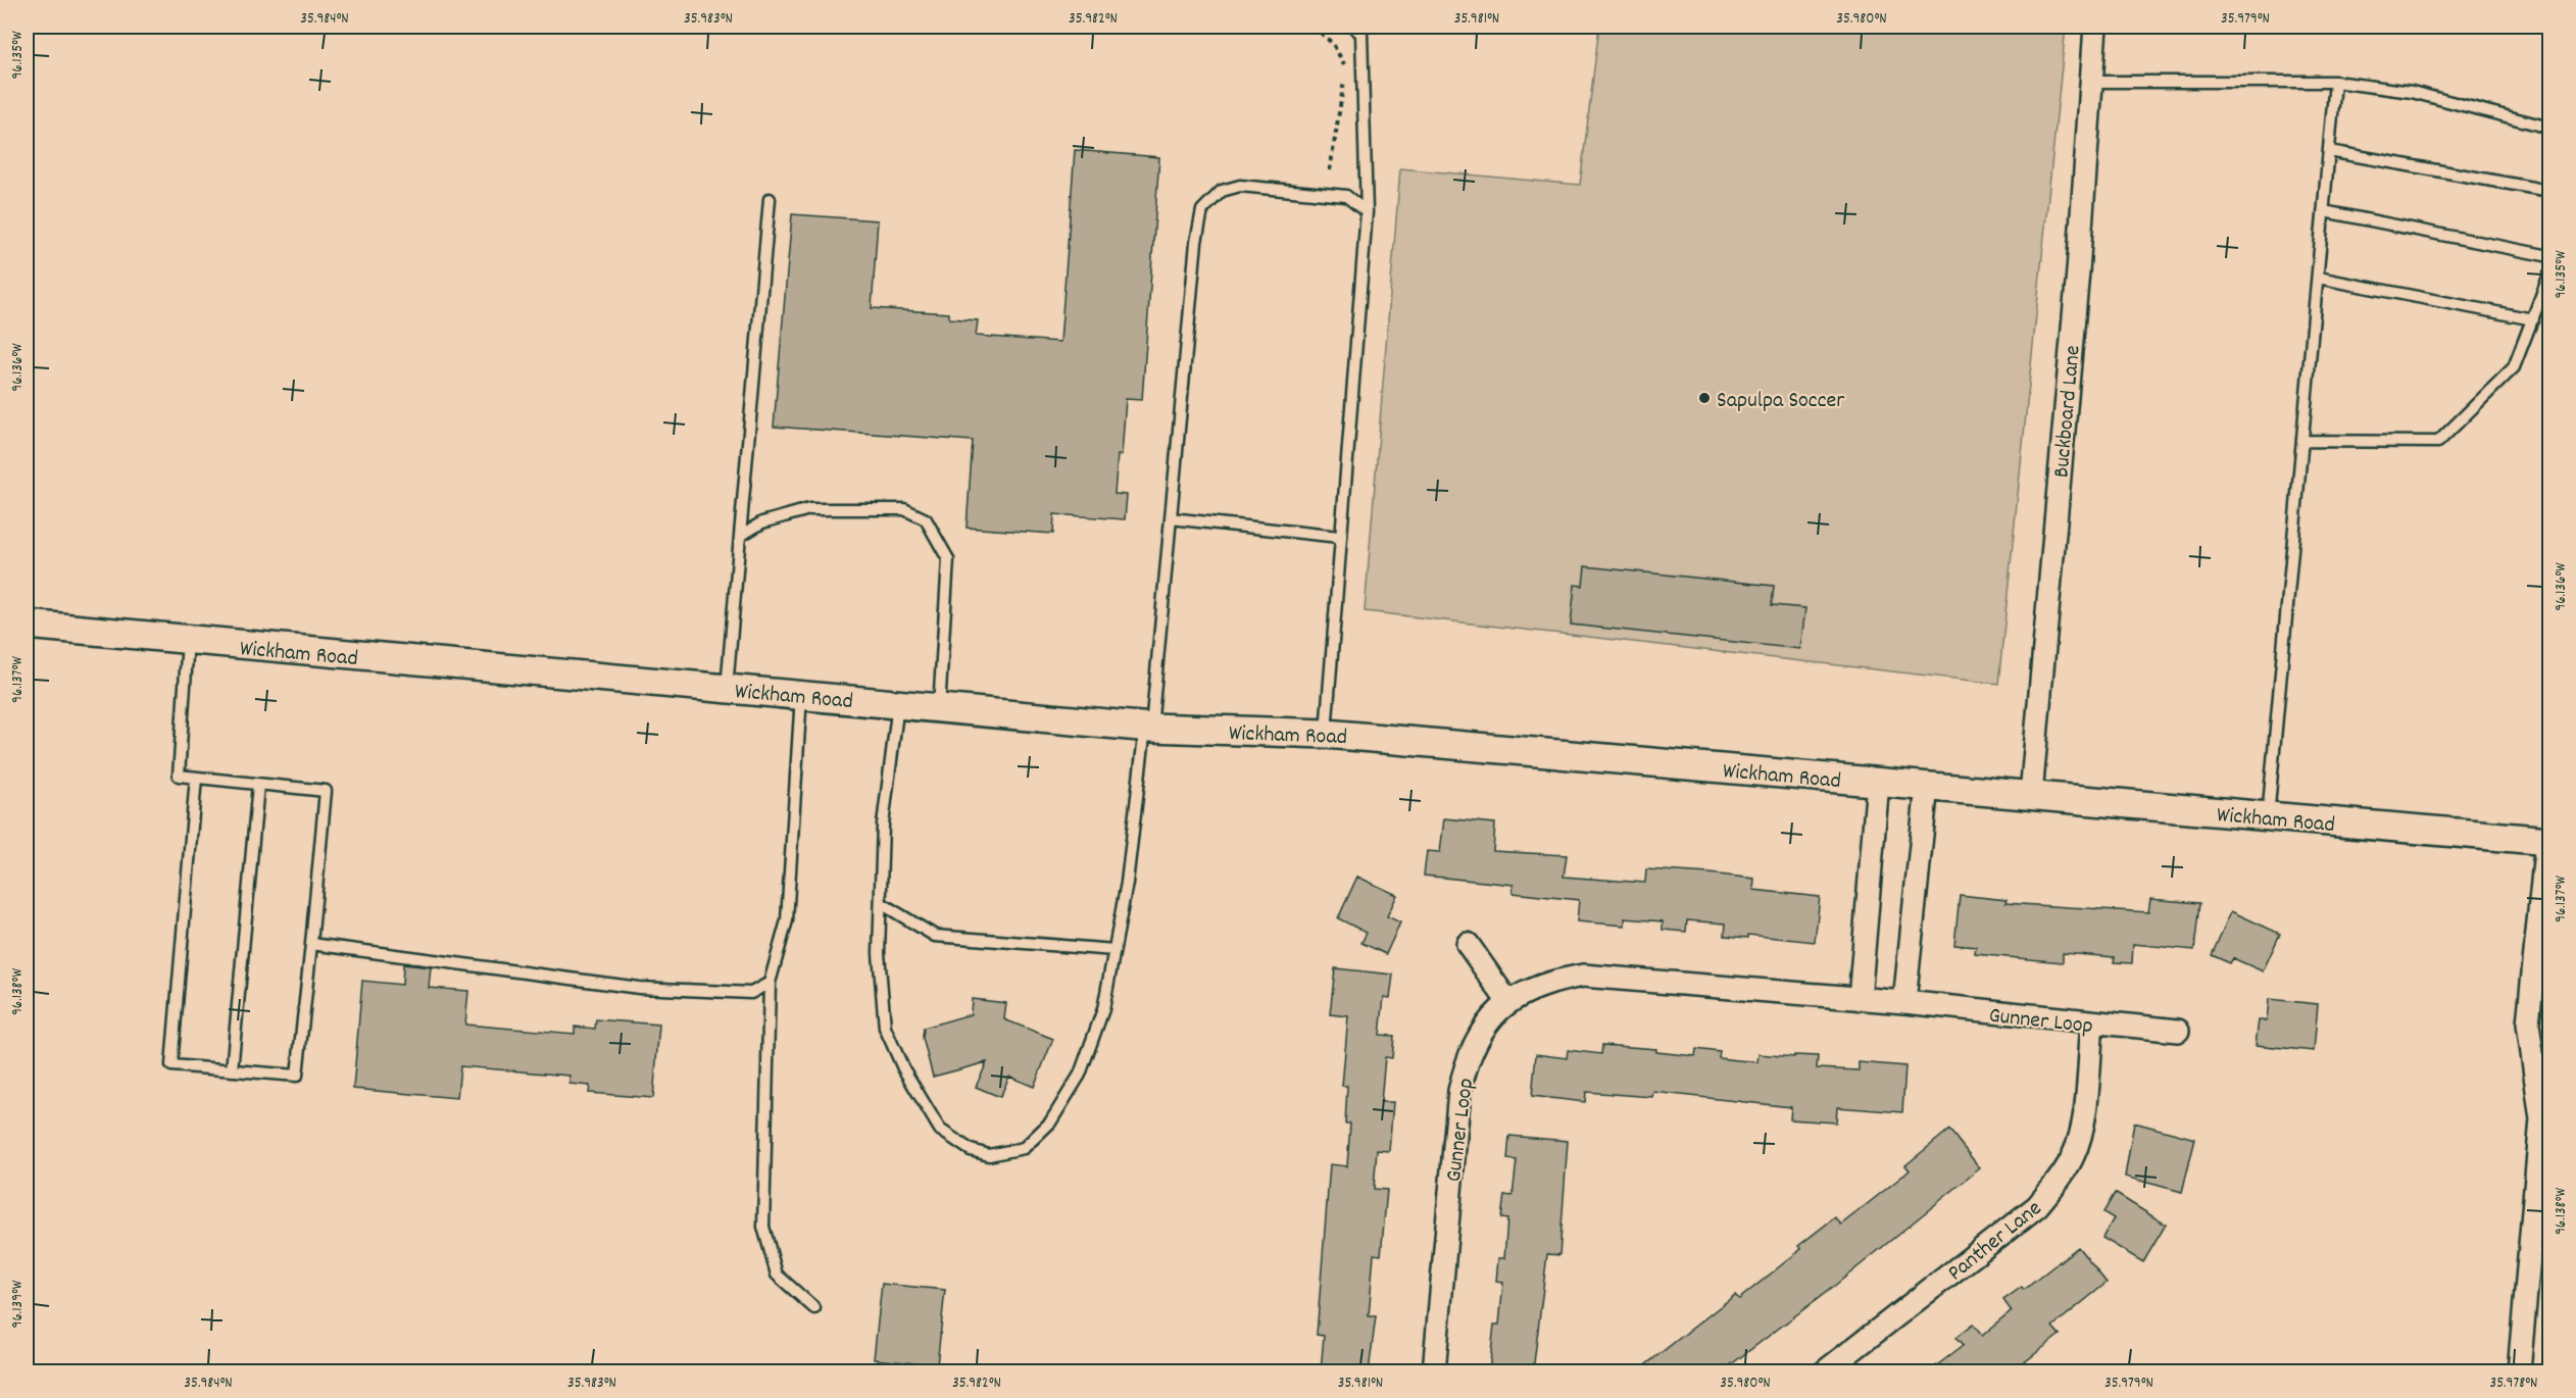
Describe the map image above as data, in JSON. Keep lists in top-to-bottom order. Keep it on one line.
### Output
{"streets":{"street":["Buckboard Lane","Wickham Road","Gunner Loop","Panther Lane"]},"crossings":[["Buckboard Lane","Wickham Road"],["Gunner Loop","Panther Lane"]],"places":["Sapulpa Soccer"],"coordinates":["35.984°N","35.983°N","35.982°N","35.981°N","35.980°N","35.979°N","96.135°W","96.136°W","96.137°W","96.138°W","96.139°W","35.978°N"]}
